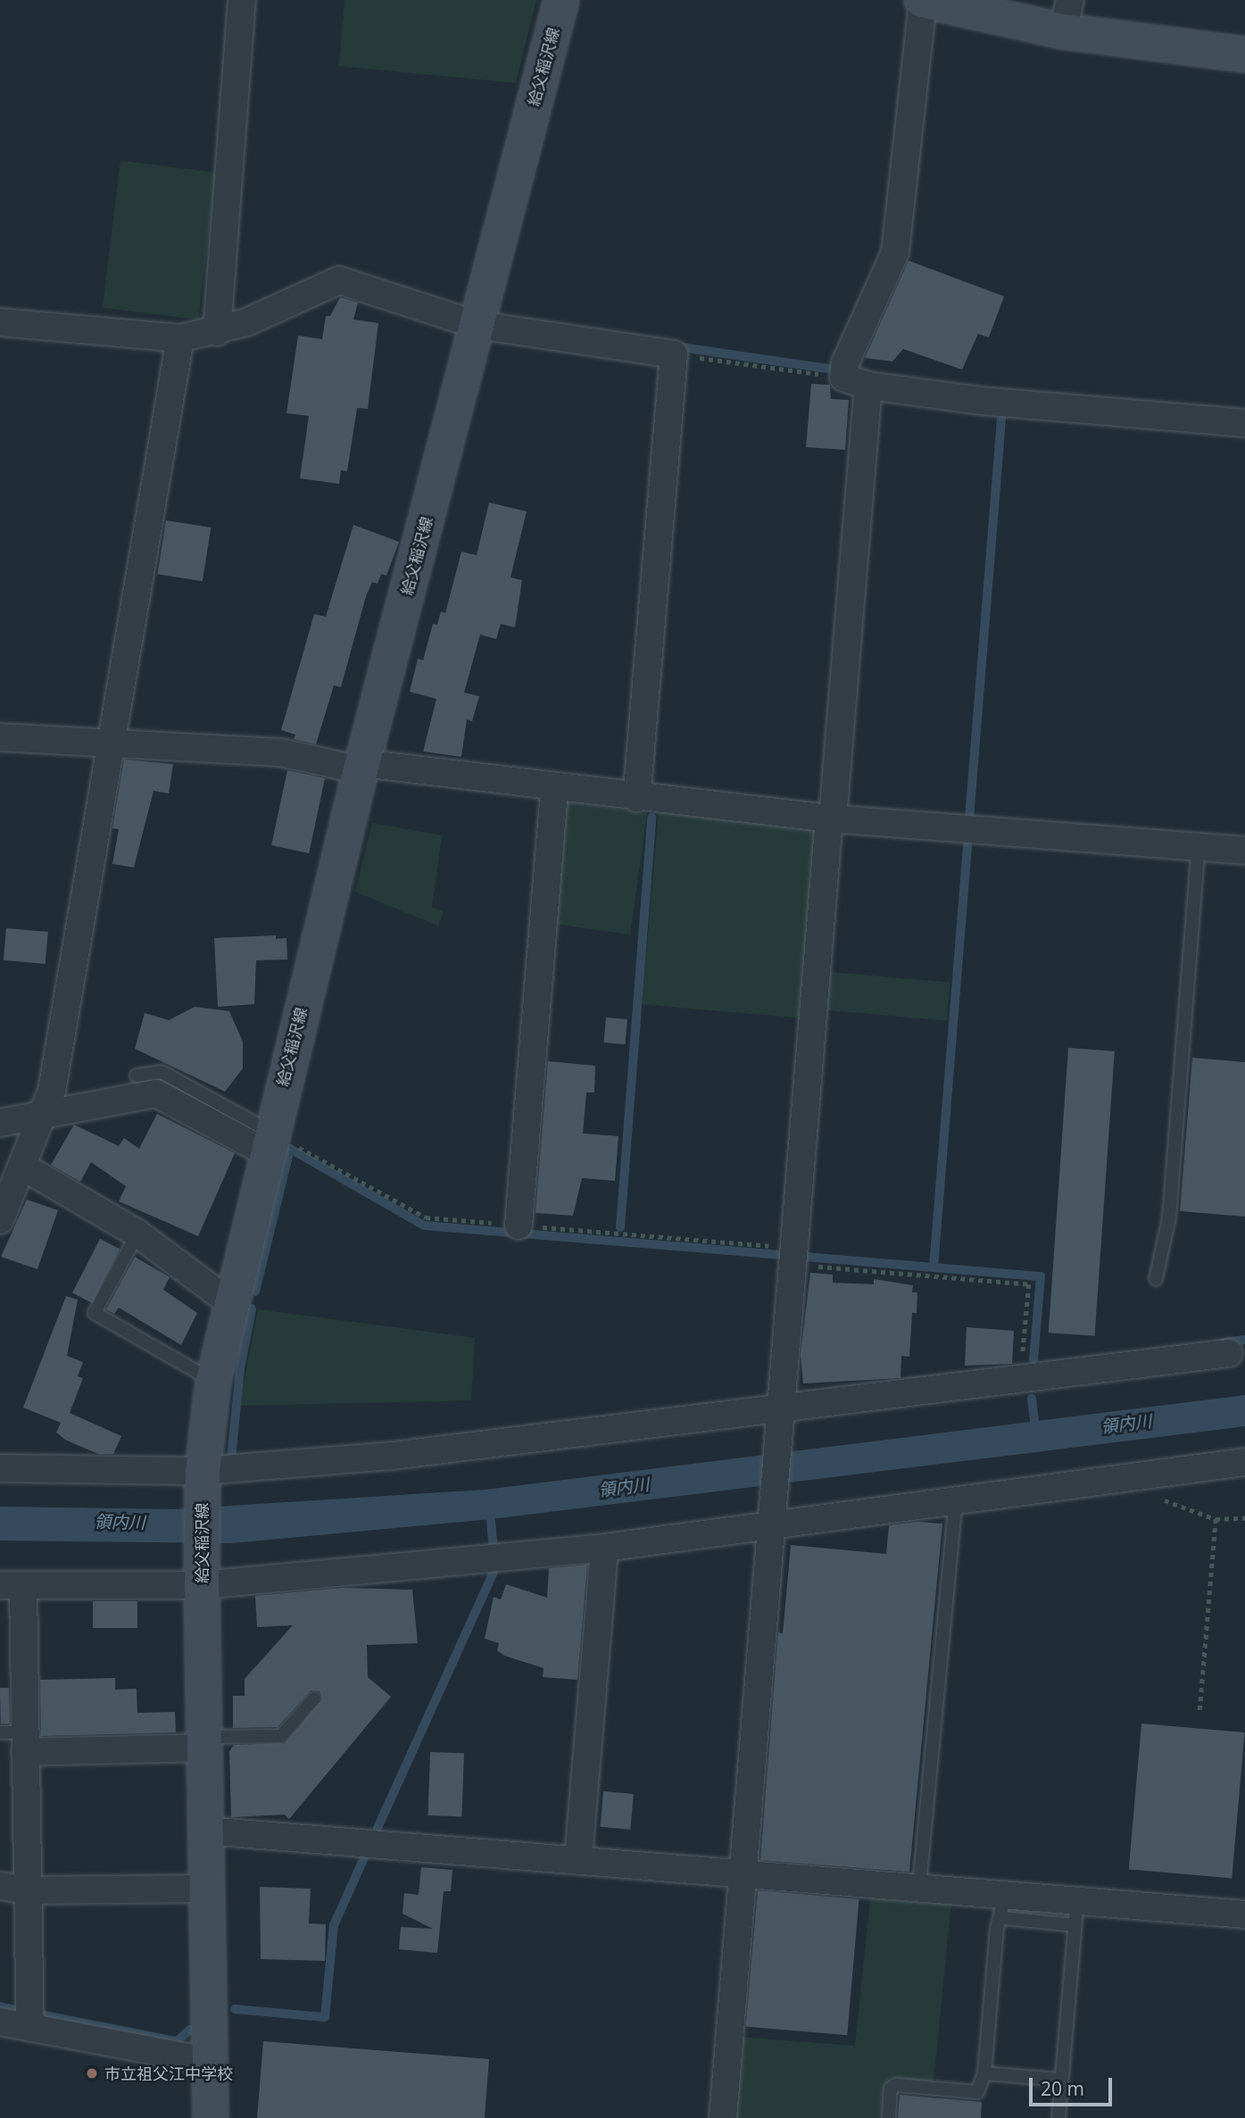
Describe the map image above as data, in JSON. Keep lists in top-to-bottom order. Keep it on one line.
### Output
{"streets":{"main road":["給父稲沢線"]},"water":["領内川"],"places":["市立祖父江中学校"],"scale_bar":"20 m"}
